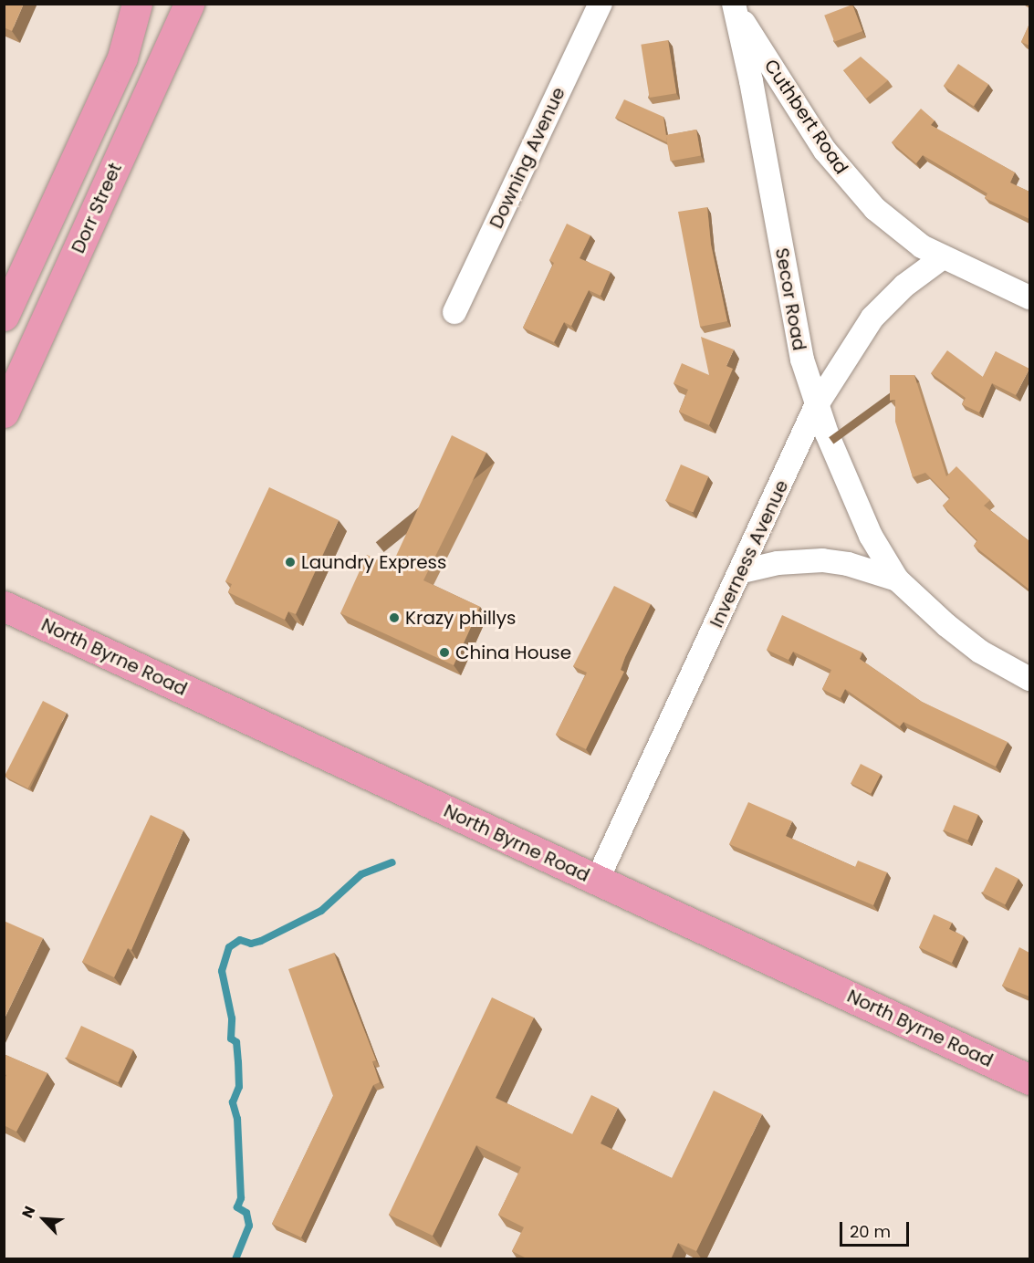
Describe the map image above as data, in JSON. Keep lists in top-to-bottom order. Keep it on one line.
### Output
{"streets":{"main road":["Dorr Street","North Byrne Road"],"street":["Cuthbert Road","Downing Avenue","Secor Road","Inverness Avenue"]},"crossings":[["Cuthbert Road","Secor Road"],["Cuthbert Road","Inverness Avenue"],["Secor Road","Inverness Avenue"],["Inverness Avenue","North Byrne Road"]],"places":["Laundry Express","Krazy phillys","China House"],"scale_bar":"20 m","north":"top left"}
